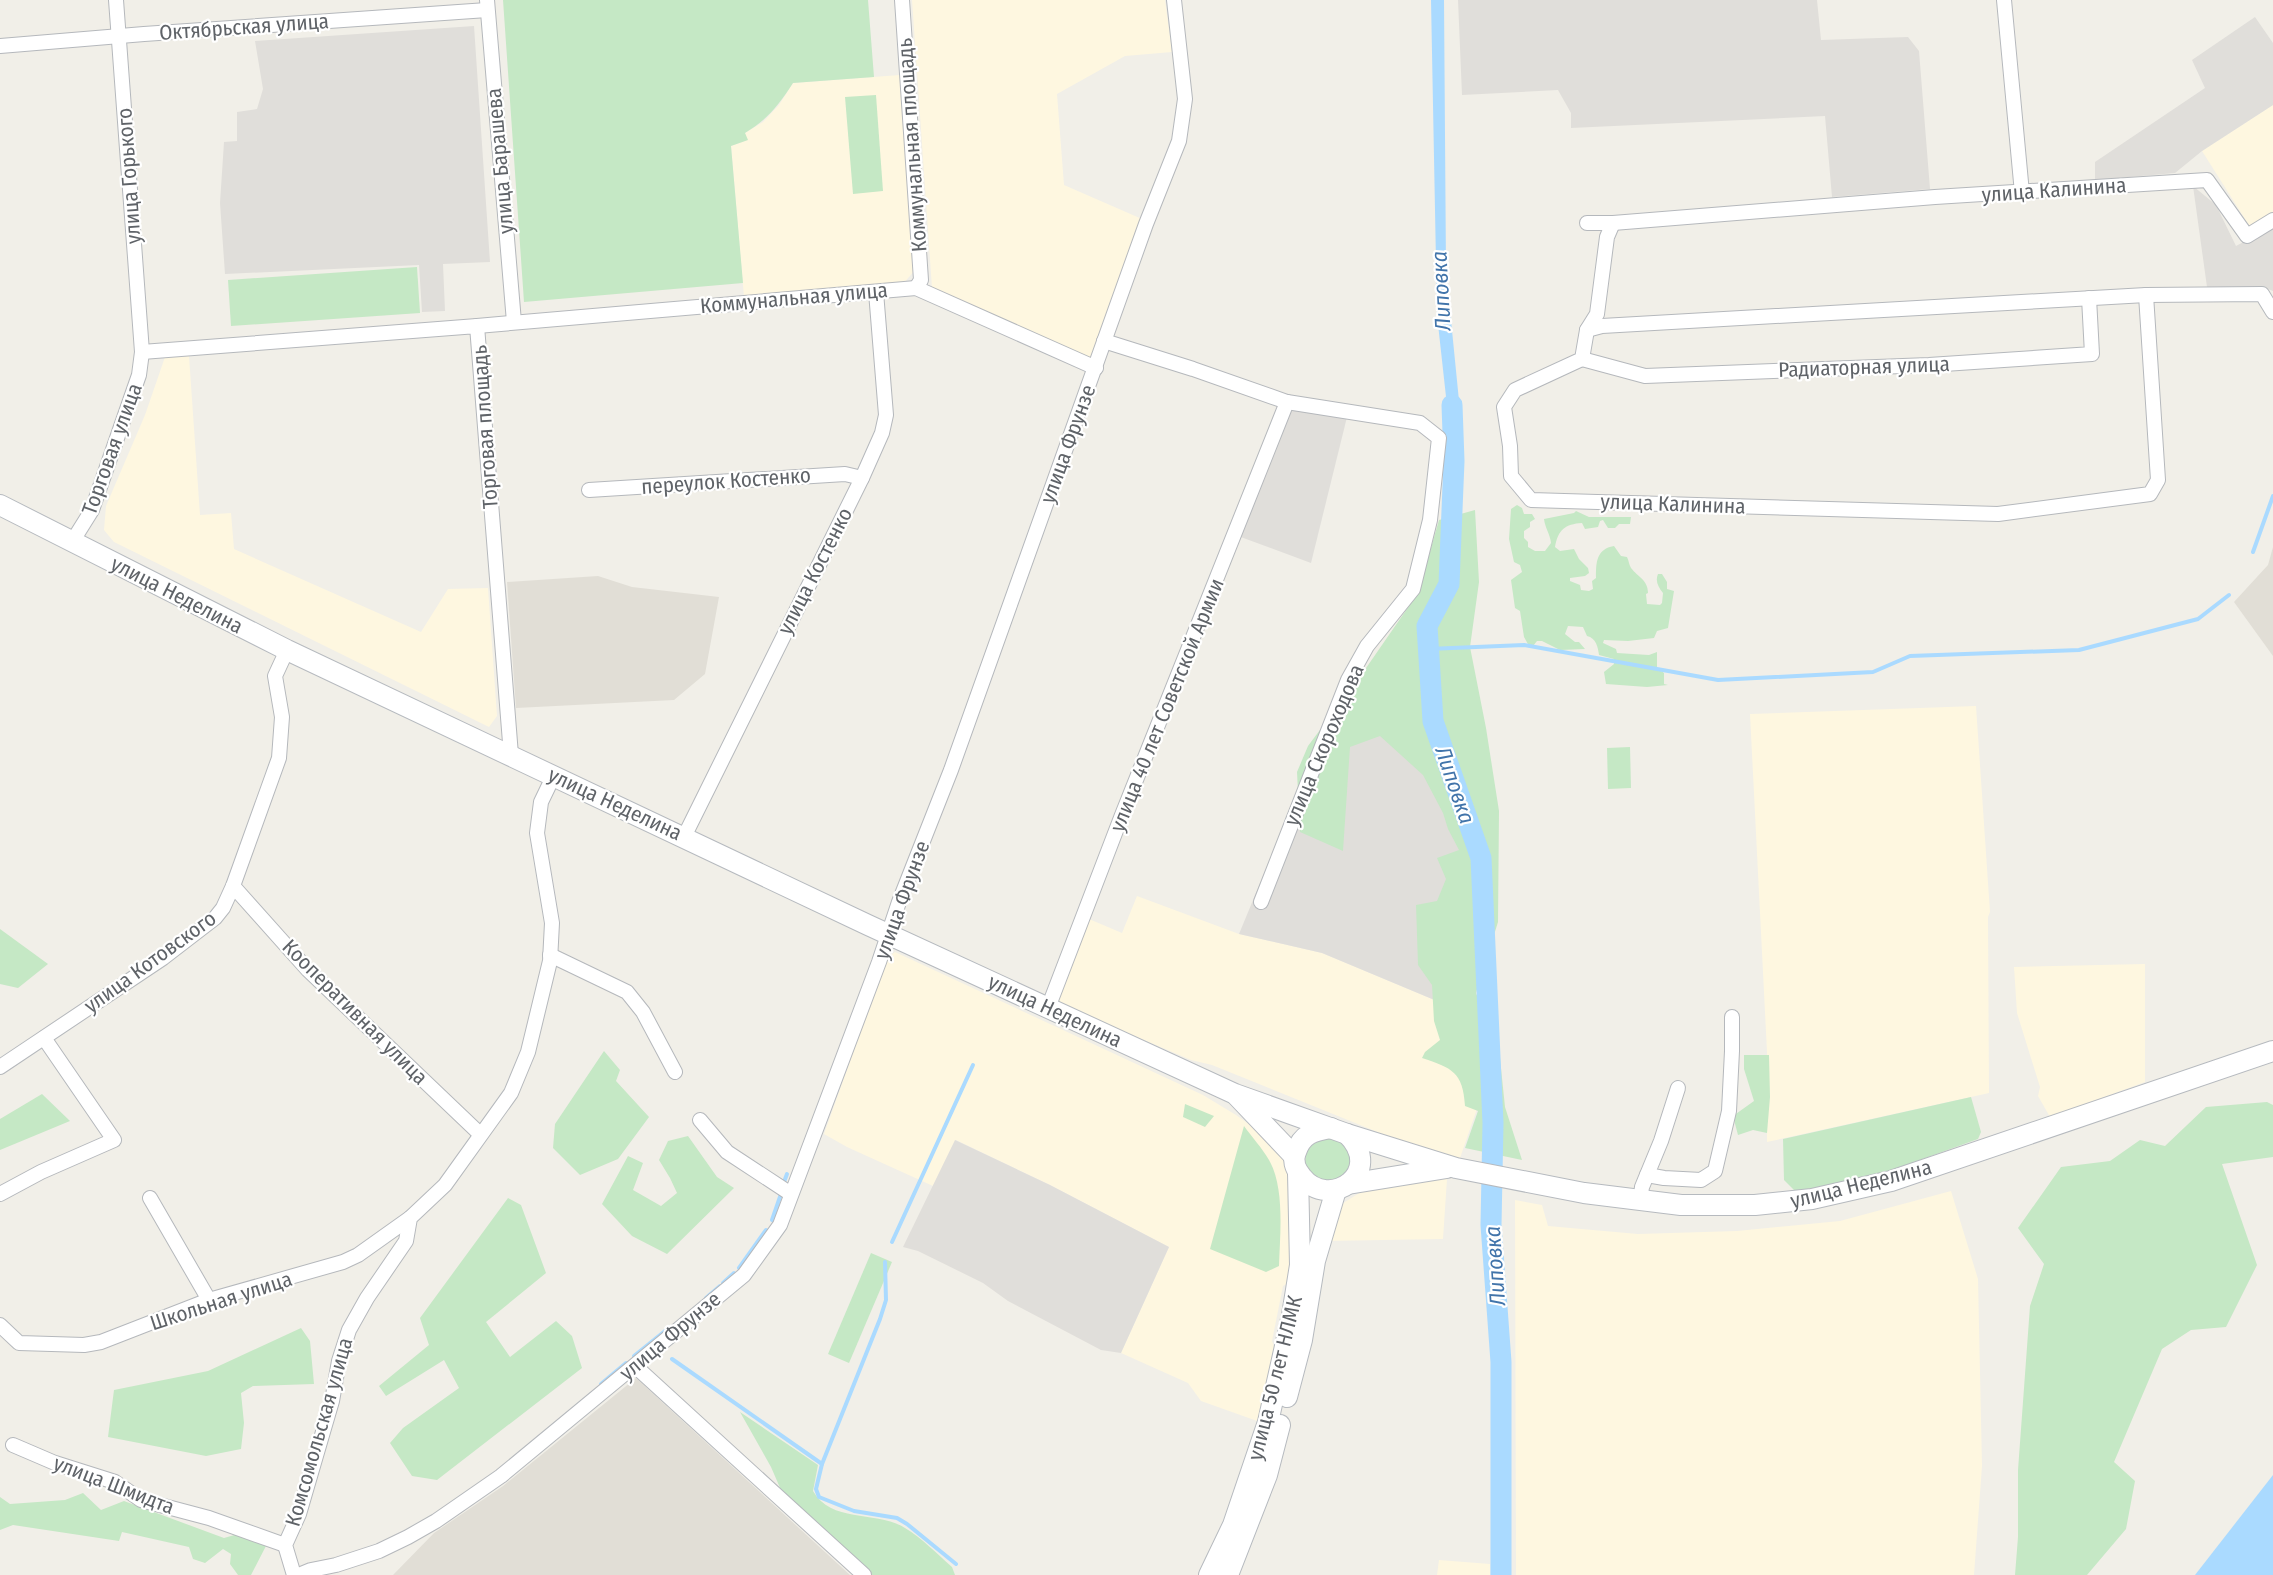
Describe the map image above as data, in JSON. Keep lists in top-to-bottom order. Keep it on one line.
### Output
{"streets":{"main road":["улица Неделина","улица 50 лет НЛМК"],"street":["Октябрьская улица","Коммунальная площадь","улица Барашева","улица Горького","улица Калинина","Коммунальная улица","Радиаторная улица","Торговая площадь","улица Фрунзе","Торговая улица","переулок Костенко","улица Костенко","улица 40 лет Советской Армии","улица Скороходова","улица Котовского","Кооперативная улица","Школьная улица","Комсомольская улица","улица Шмидта"]},"crossings":[["Октябрьская улица","улица Барашева"],["Октябрьская улица","улица Горького"],["Коммунальная площадь","Коммунальная улица"],["улица Барашева","Коммунальная улица"],["улица Горького","Торговая площадь"],["улица Горького","Торговая улица"],["улица Калинина","Радиаторная улица"],["Коммунальная улица","Торговая площадь"],["Коммунальная улица","улица Фрунзе"],["Коммунальная улица","улица Костенко"],["Торговая площадь","Торговая улица"],["Торговая площадь","улица Неделина"],["улица Фрунзе","улица Неделина"],["Торговая улица","улица Неделина"],["переулок Костенко","улица Костенко"],["улица Костенко","улица Неделина"],["улица Неделина","улица 40 лет Советской Армии"],["улица Неделина","улица Котовского"],["улица Неделина","улица 50 лет НЛМК"],["улица 40 лет Советской Армии","улица Скороходова"],["улица Котовского","Кооперативная улица"],["Школьная улица","Комсомольская улица"],["Комсомольская улица","улица Шмидта"]],"water":["Липовка"]}
